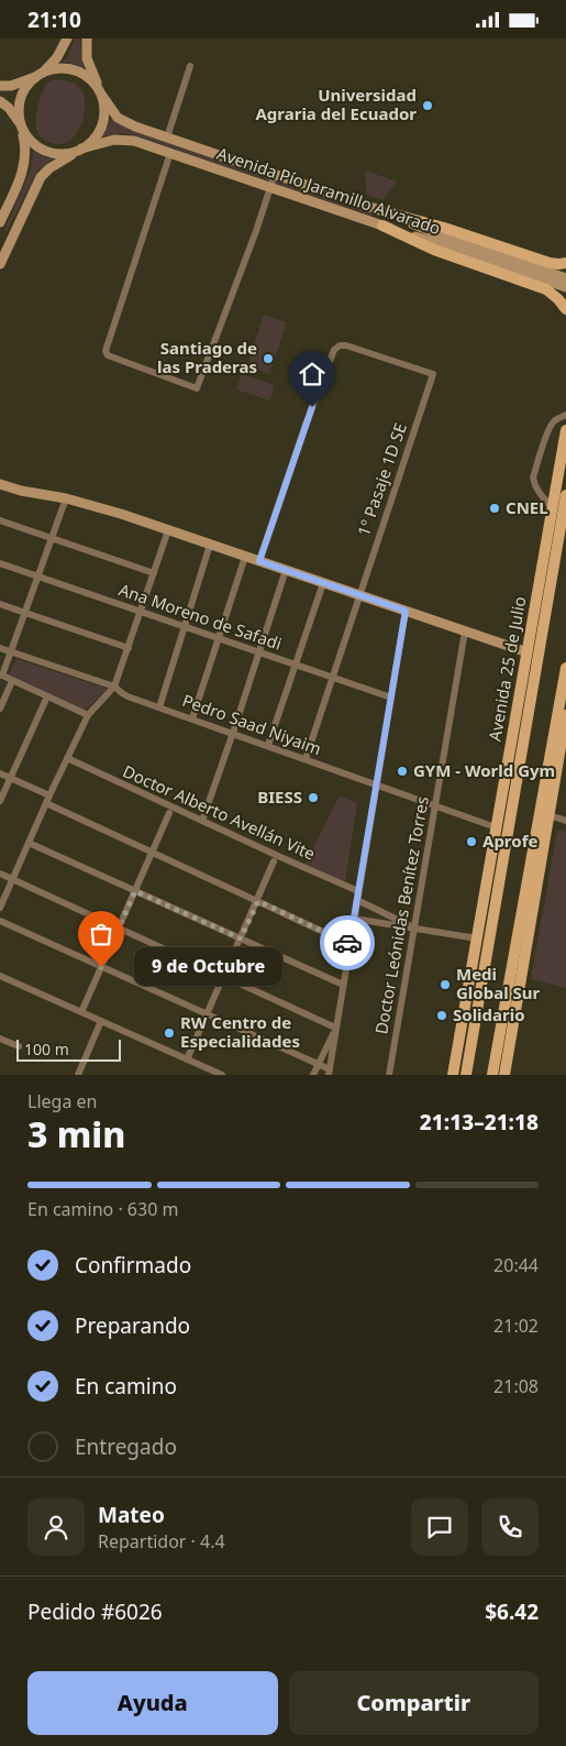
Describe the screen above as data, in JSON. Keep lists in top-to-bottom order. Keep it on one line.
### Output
{"streets":{"main road":["Avenida Pío Jaramillo Alvarado","Avenida 25 de Julio"],"street":["1º Pasaje 1D SE","Ana Moreno de Safadi","Pedro Saad Niyaim","Doctor Alberto Avellán Vite","Doctor Leónidas Benítez Torres"]},"crossings":[["1º Pasaje 1D SE","Ana Moreno de Safadi"],["1º Pasaje 1D SE","Pedro Saad Niyaim"],["Avenida 25 de Julio","Pedro Saad Niyaim"],["Pedro Saad Niyaim","Doctor Leónidas Benítez Torres"]],"places":["Universidad Agraria del Ecuador","Santiago de las Praderas","CNEL","GYM - World Gym","BIESS","Aprofe","9 de Octubre","Medi Global Sur","Solidario","RW Centro de Especialidades"],"scale_bar":"100 m","page":{"status":"21:10","bubble":"9 de Octubre","scale":"100 m","heading":["3 min","Llega en","21:13–21:18"],"panel":["Mateo","Repartidor · 4.4","Pedido #6026","$6.42"],"bar":"En camino · 630 m","list":[["Confirmado","20:44"],["Preparando","21:02"],["En camino","21:08"],"Entregado"],"buttons":["Ayuda","Compartir"]}}
